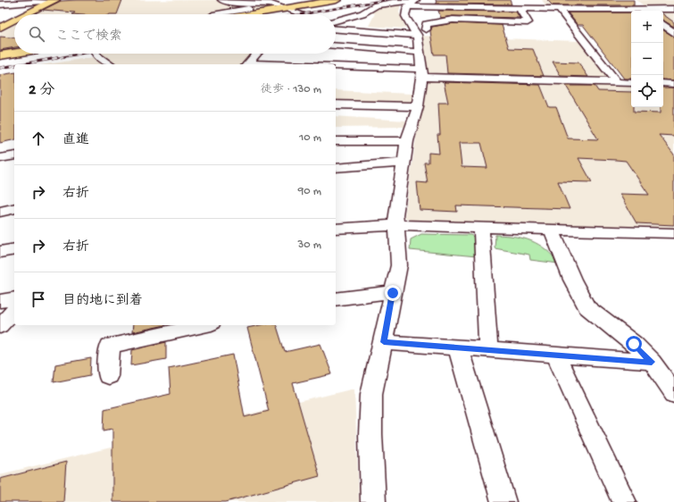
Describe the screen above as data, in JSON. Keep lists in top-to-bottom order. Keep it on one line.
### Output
{"page":{"map_buttons":["+","−"],"search":"ここで検索","heading":["2 分","徒歩 · 130 m"],"list":[["直進","10 m"],["右折","90 m"],["右折","30 m"],"目的地に到着"]}}
